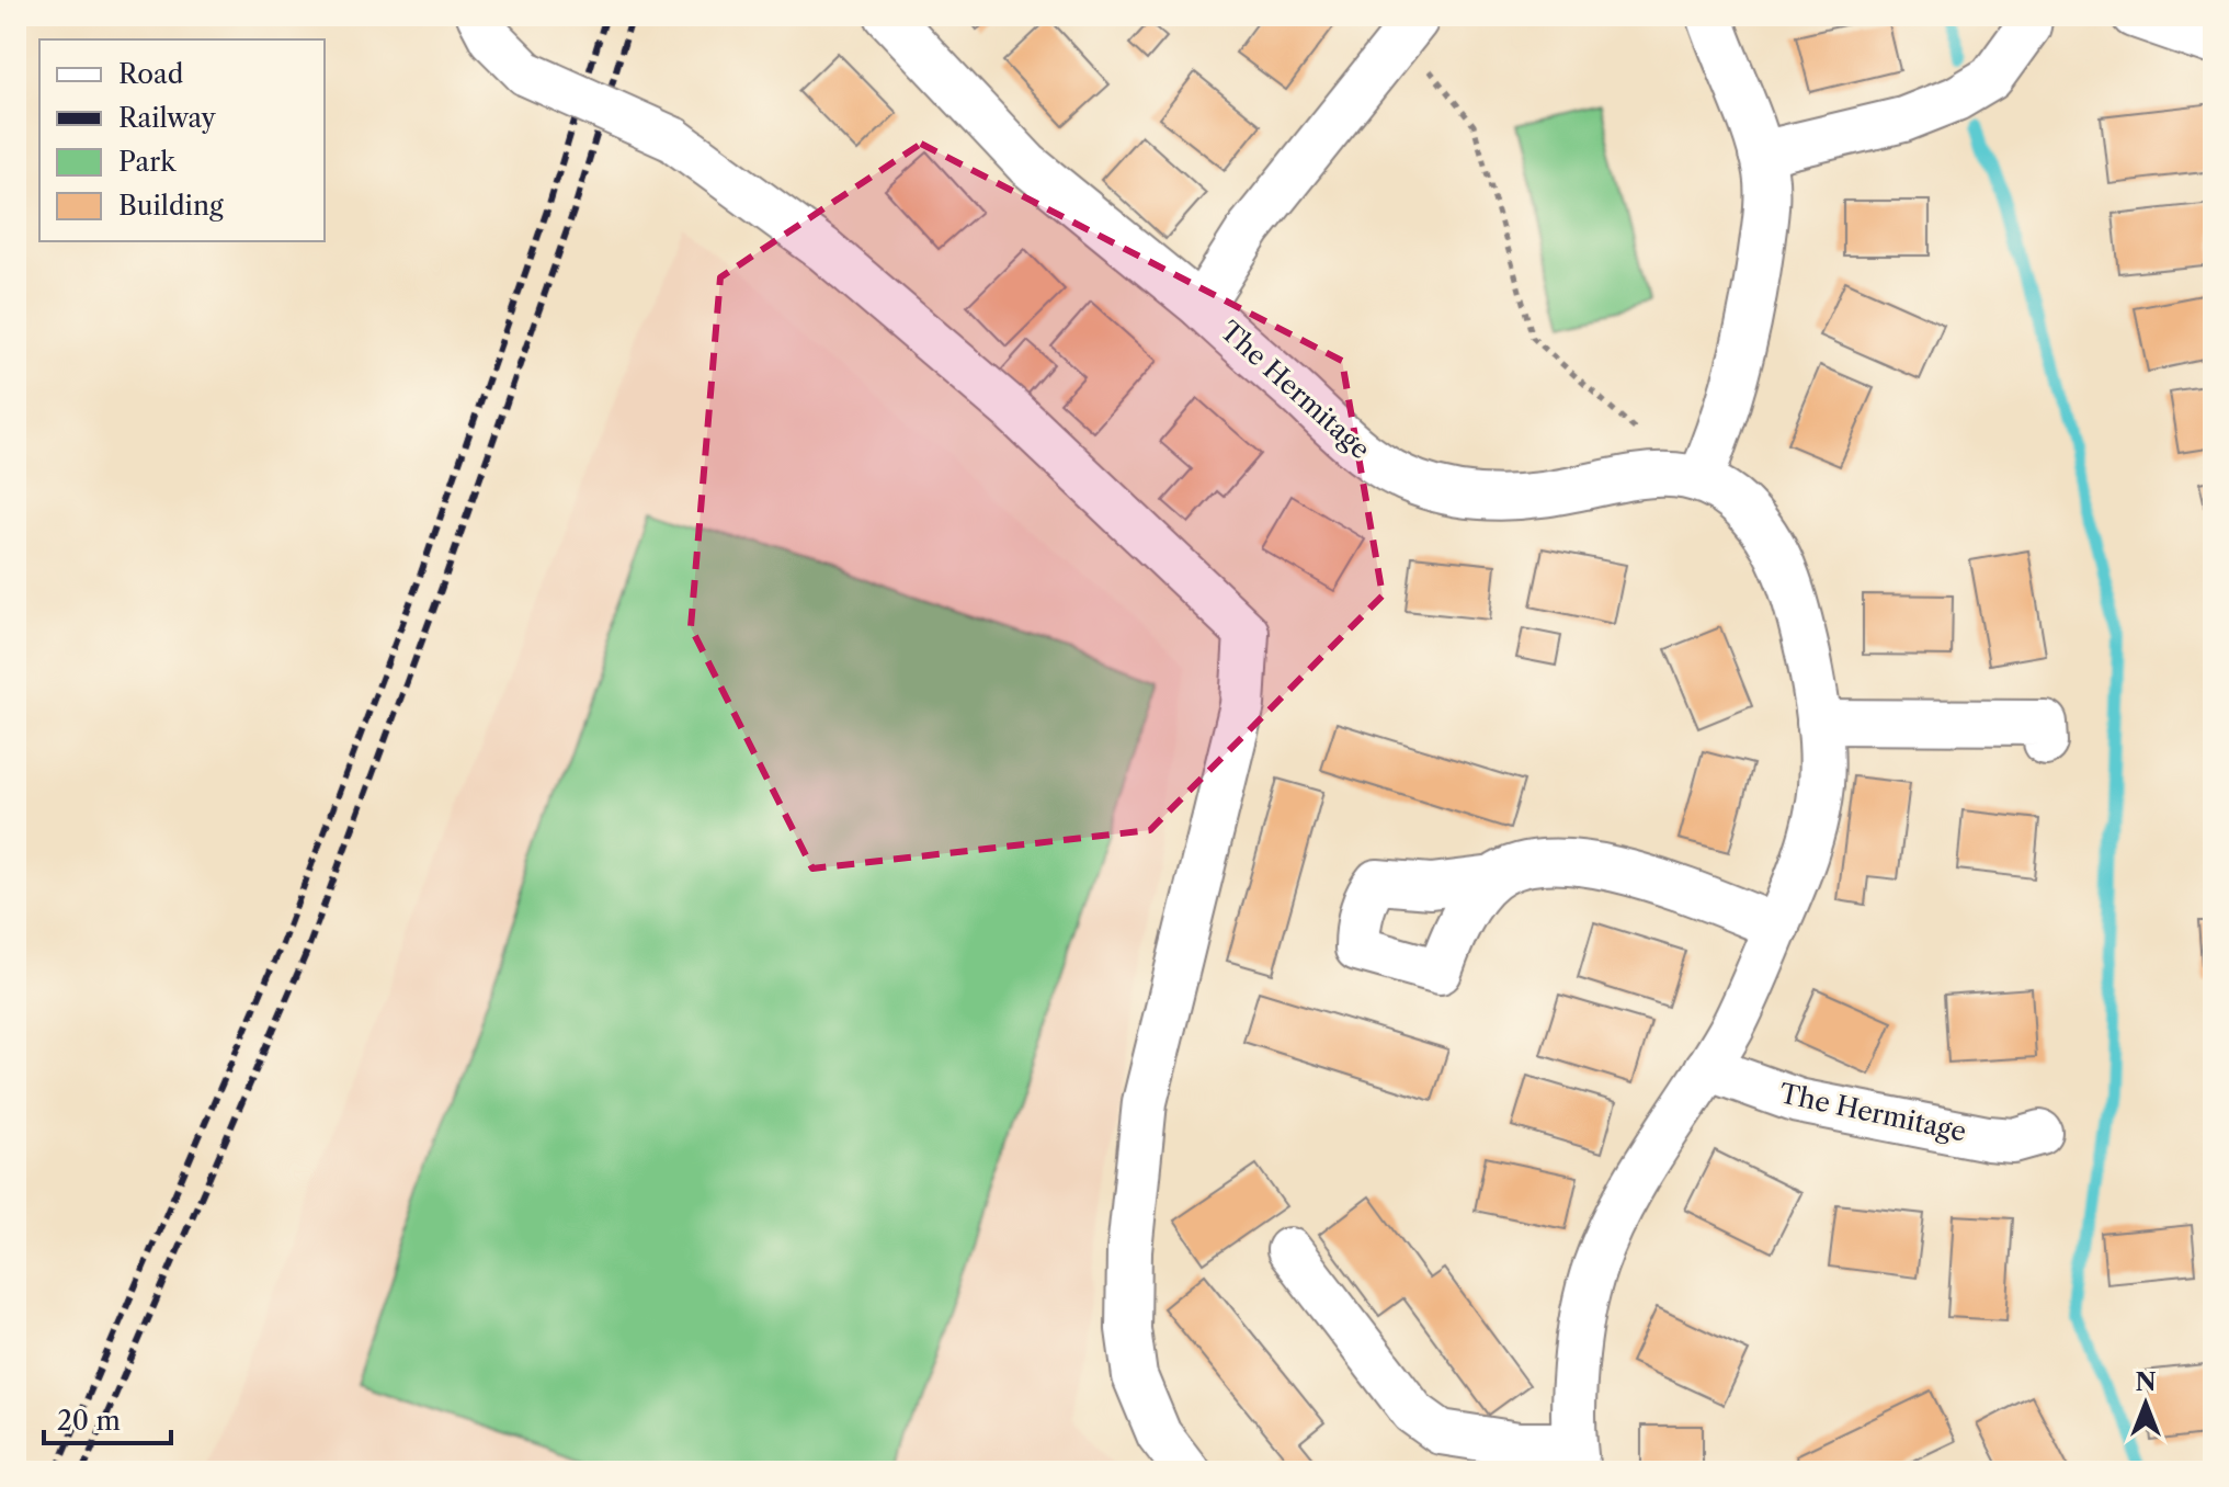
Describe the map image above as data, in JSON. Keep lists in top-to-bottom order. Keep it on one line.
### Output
{"streets":{"street":["The Hermitage"]},"legend":["Road","Railway","Park","Building"],"scale_bar":"20 m","north":"top"}
